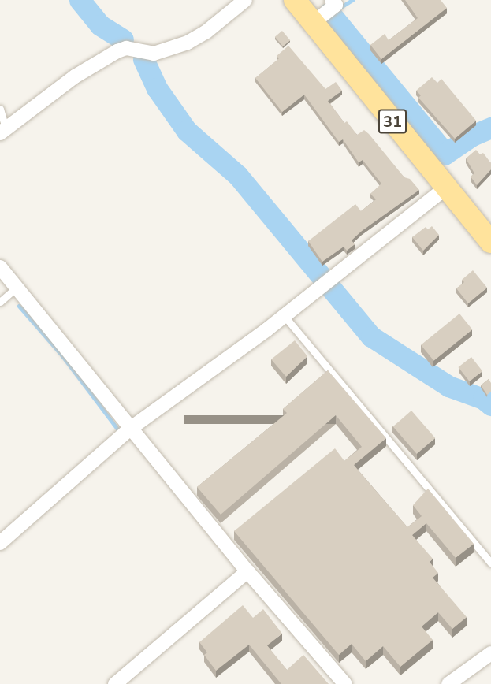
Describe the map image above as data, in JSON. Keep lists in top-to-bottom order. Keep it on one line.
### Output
{"streets":{"main road":["31"]}}
